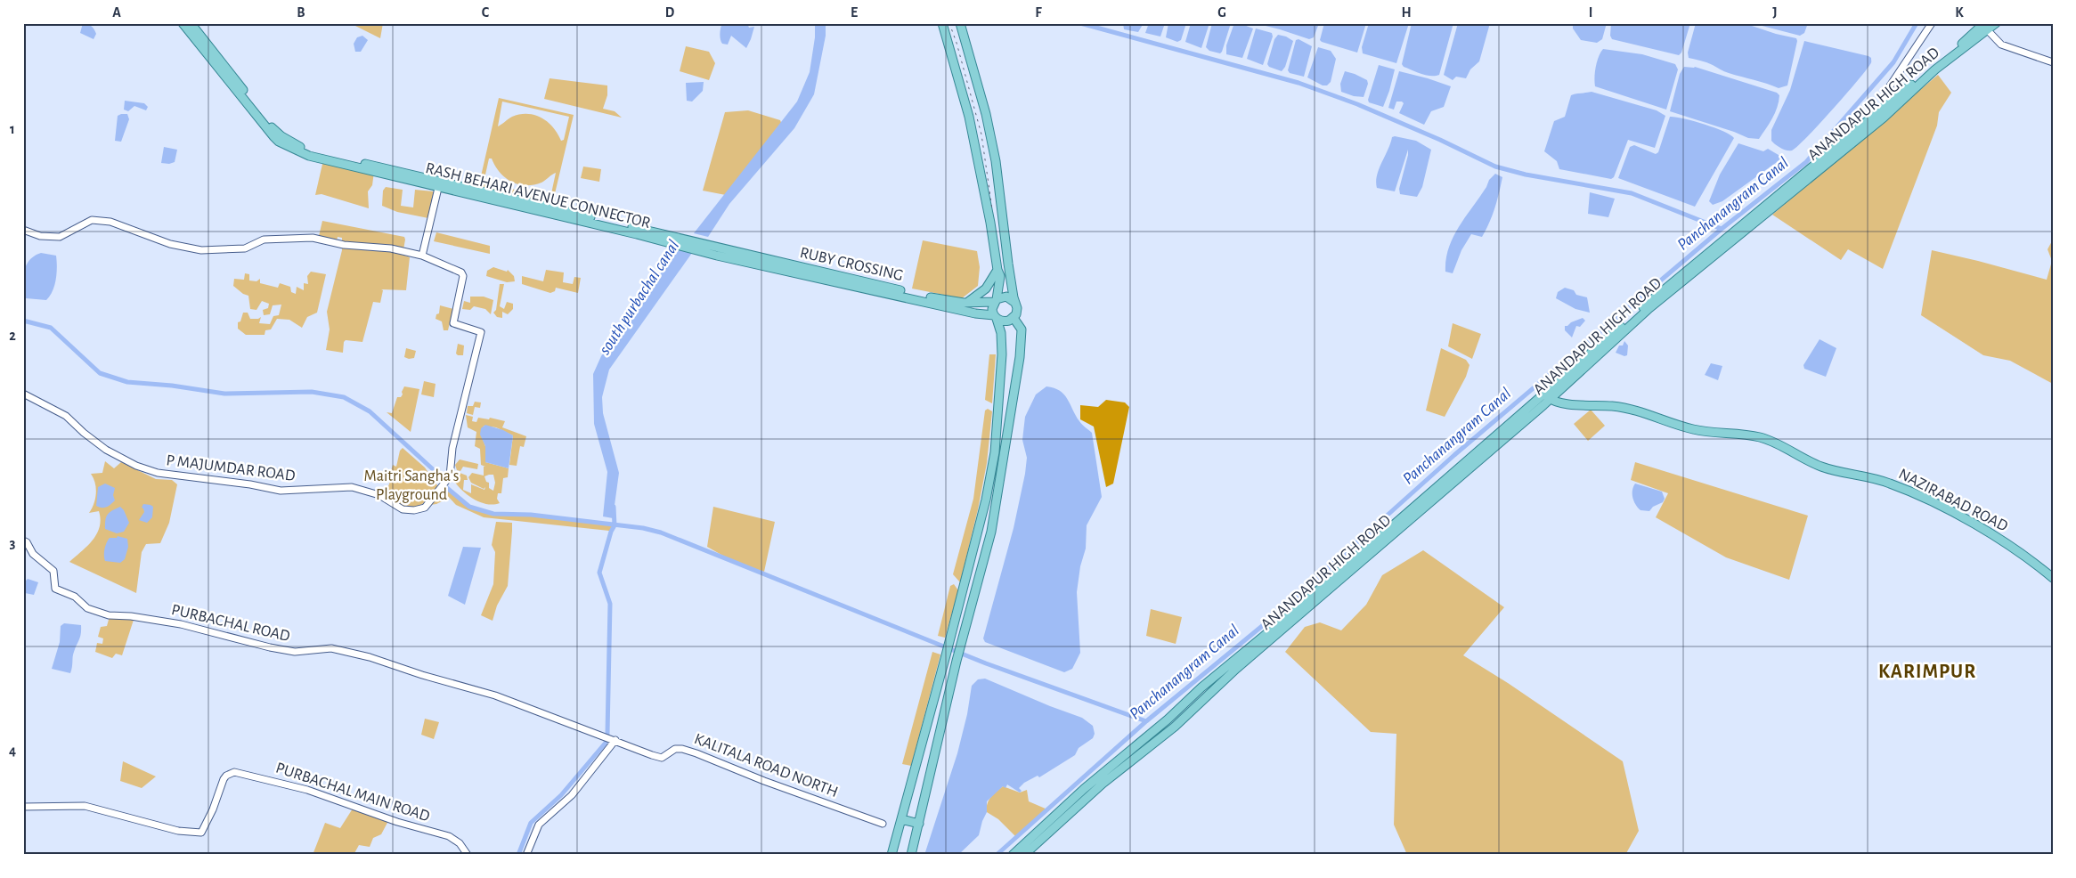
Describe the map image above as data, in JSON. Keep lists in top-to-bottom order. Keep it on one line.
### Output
{"streets":{"main road":["ANANDAPUR HIGH ROAD","RASH BEHARI AVENUE CONNECTOR","RUBY CROSSING","NAZIRABAD ROAD"],"street":["P MAJUMDAR ROAD","PURBACHAL ROAD","KALITALA ROAD NORTH","PURBACHAL MAIN ROAD"]},"crossings":[["ANANDAPUR HIGH ROAD","NAZIRABAD ROAD"],["RASH BEHARI AVENUE CONNECTOR","RUBY CROSSING"],["PURBACHAL ROAD","KALITALA ROAD NORTH"]],"districts":["KARIMPUR"],"water":["Panchanangram Canal","south purbachal canal"],"parks":["Maitri Sangha's Playground"],"grid":{"columns":["A","B","C","D","E","F","G","H","I","J","K"],"rows":["1","2","3","4"]}}
